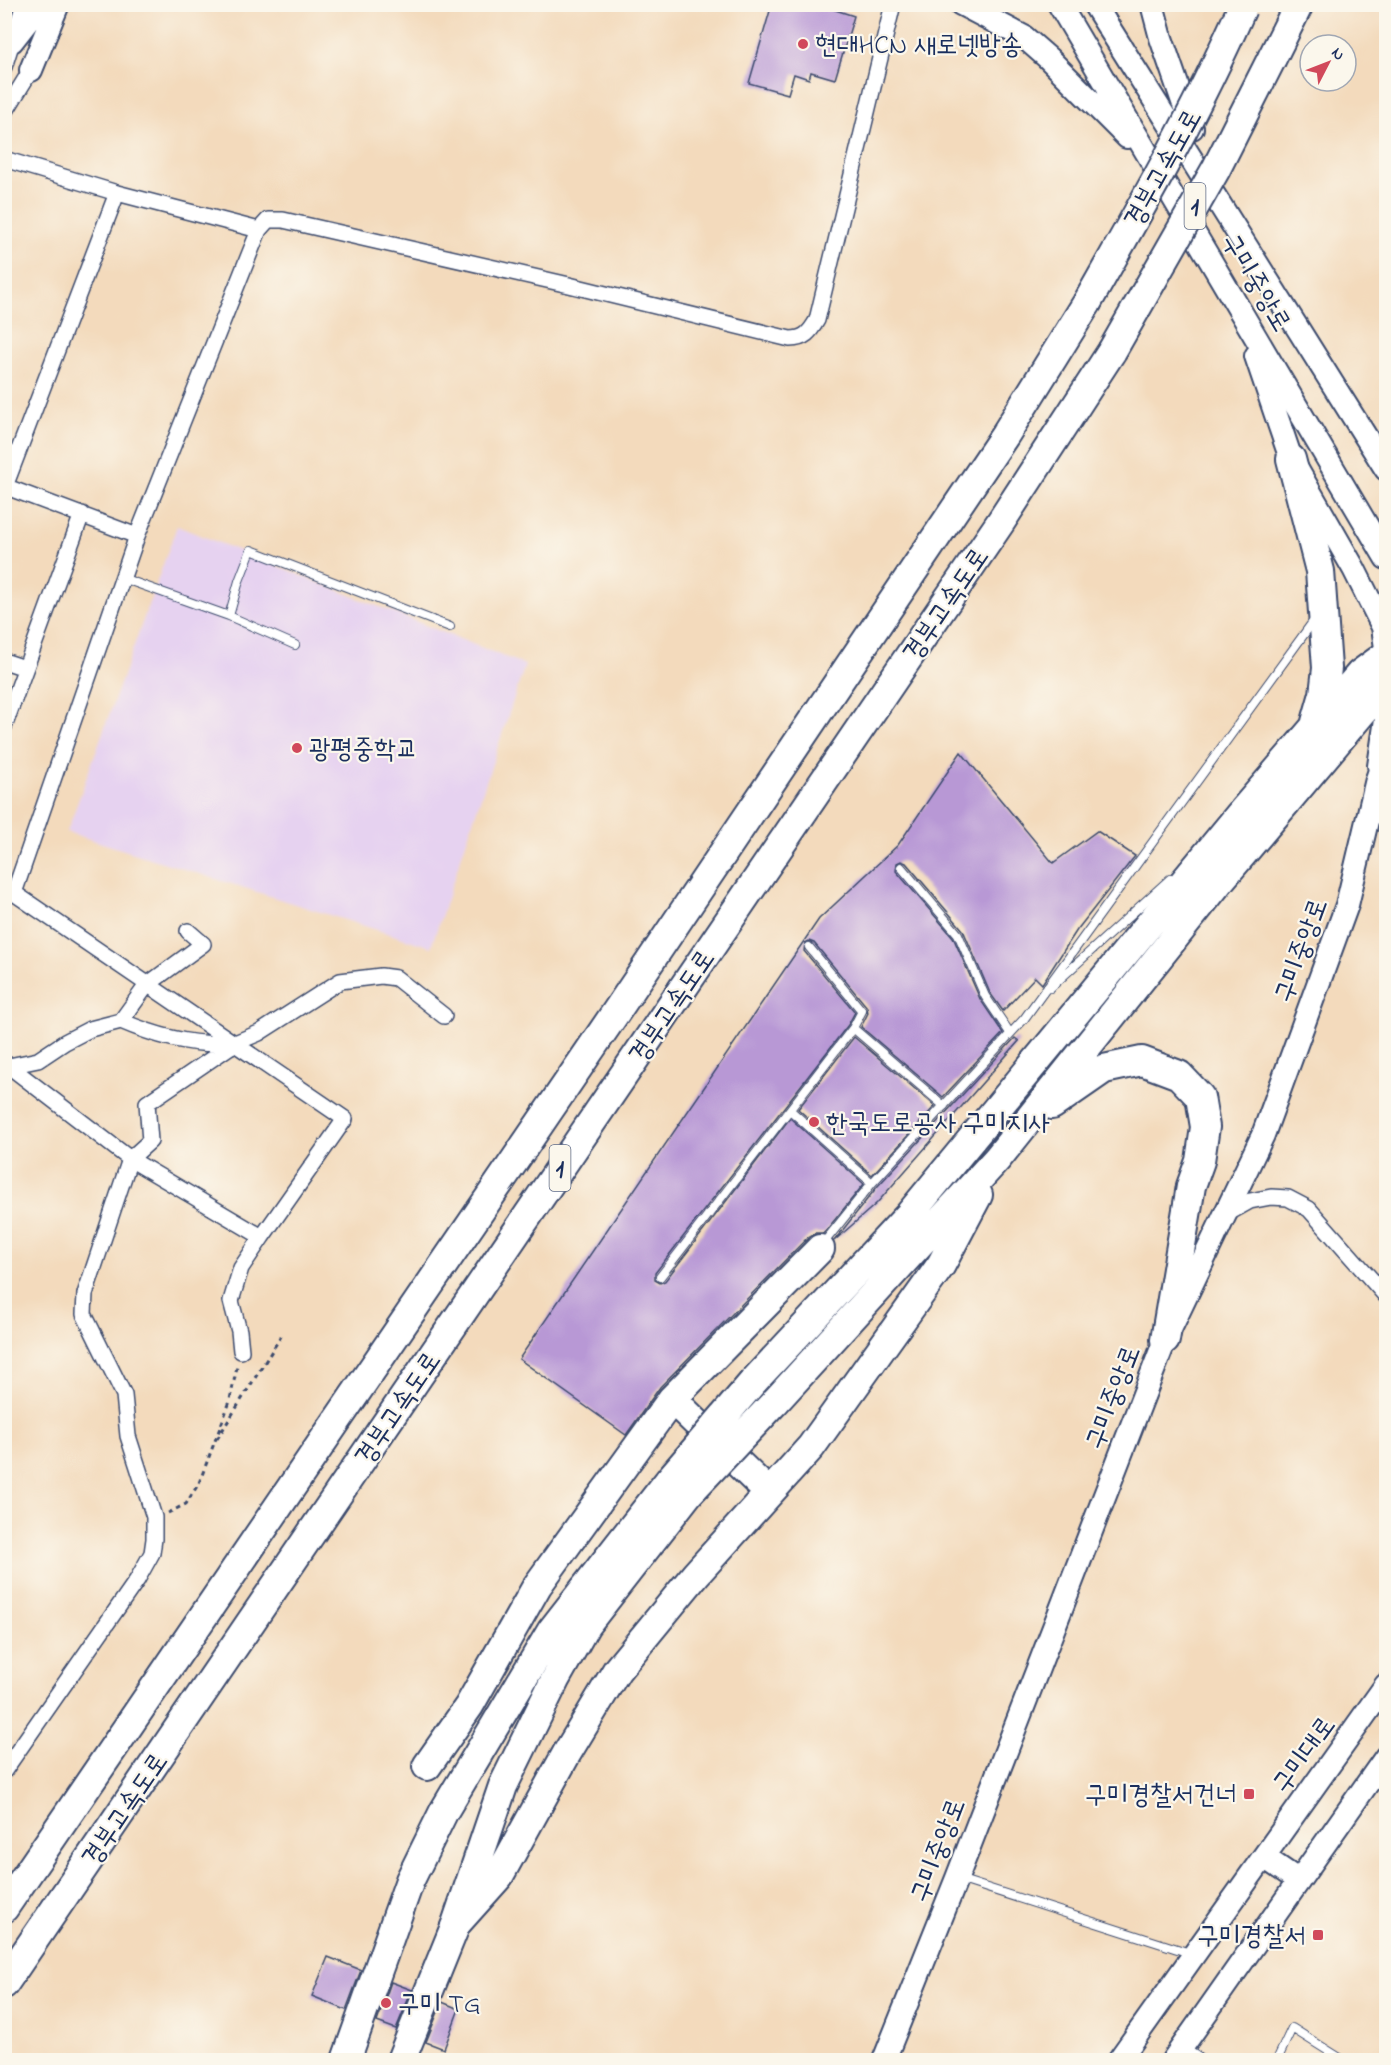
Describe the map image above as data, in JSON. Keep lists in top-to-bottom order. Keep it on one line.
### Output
{"streets":{"highway":["경부고속도로","1"],"main road":["구미중앙로","구미대로"]},"places":{"other":["현대HCN 새로넷방송","광평중학교","한국도로공사 구미지사","구미 TG"],"transit":["구미경찰서건너","구미경찰서"]},"north":"top right"}
